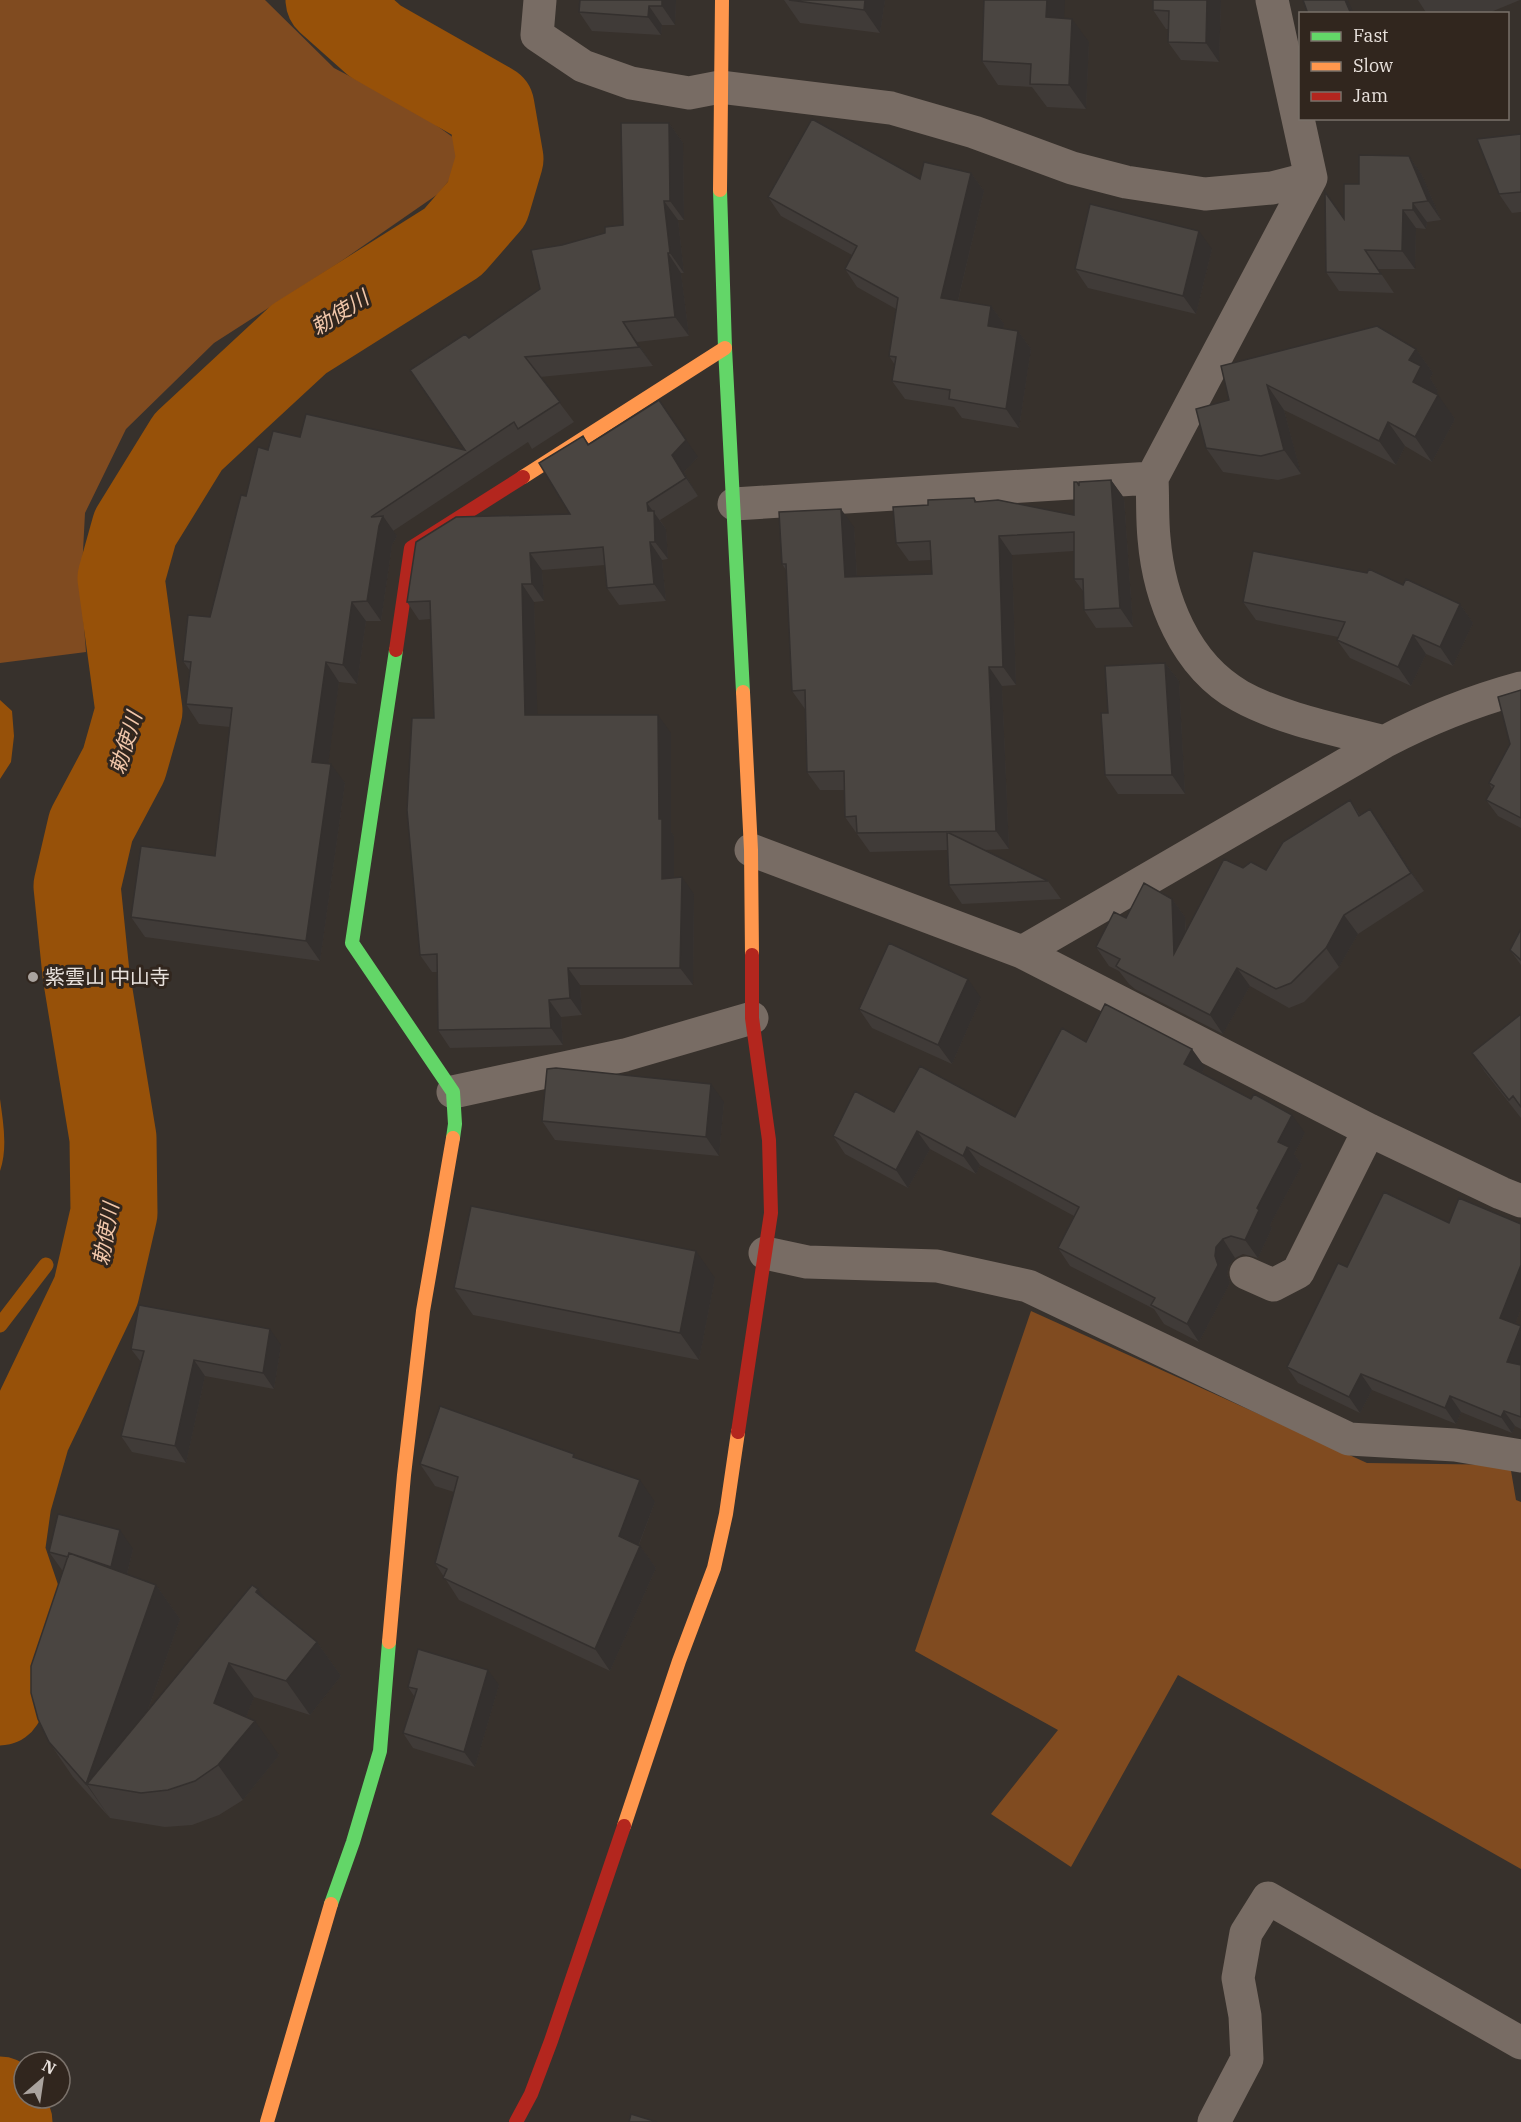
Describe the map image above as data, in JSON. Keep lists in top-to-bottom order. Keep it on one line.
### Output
{"water":["勅使川"],"places":["紫雲山 中山寺"],"legend":["Fast","Slow","Jam"],"north":"top right"}
